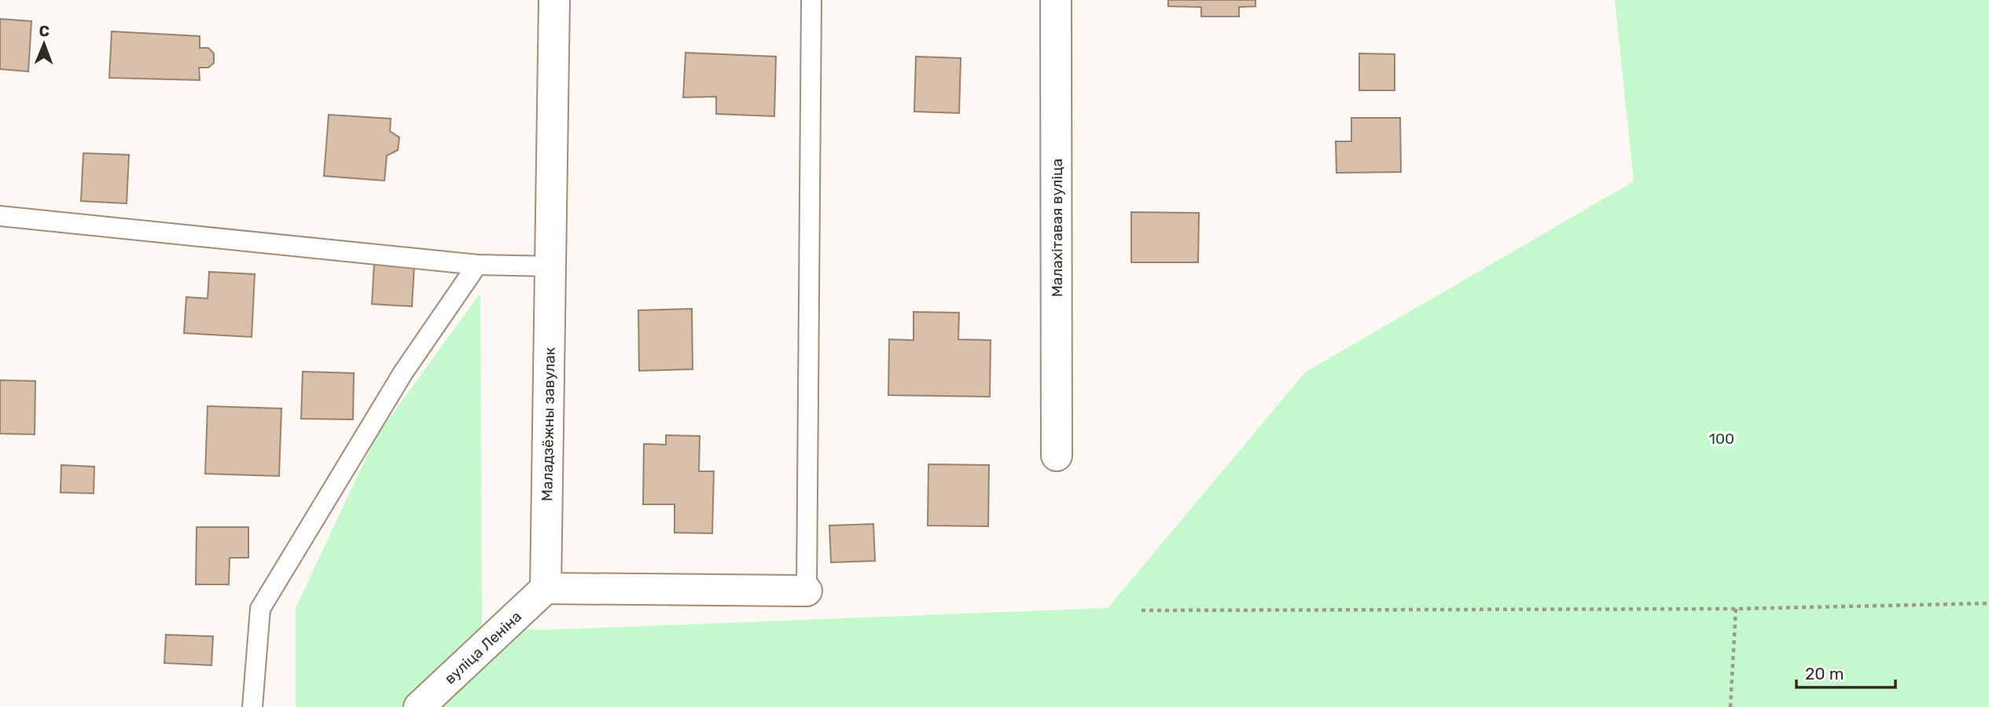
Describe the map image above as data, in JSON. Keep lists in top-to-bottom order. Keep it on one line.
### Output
{"streets":{"street":["Малахітавая вуліца","Маладзёжны завулак","вуліца Леніна"]},"crossings":[["Маладзёжны завулак","вуліца Леніна"]],"parks":["100"],"scale_bar":"20 m","north":"top"}
